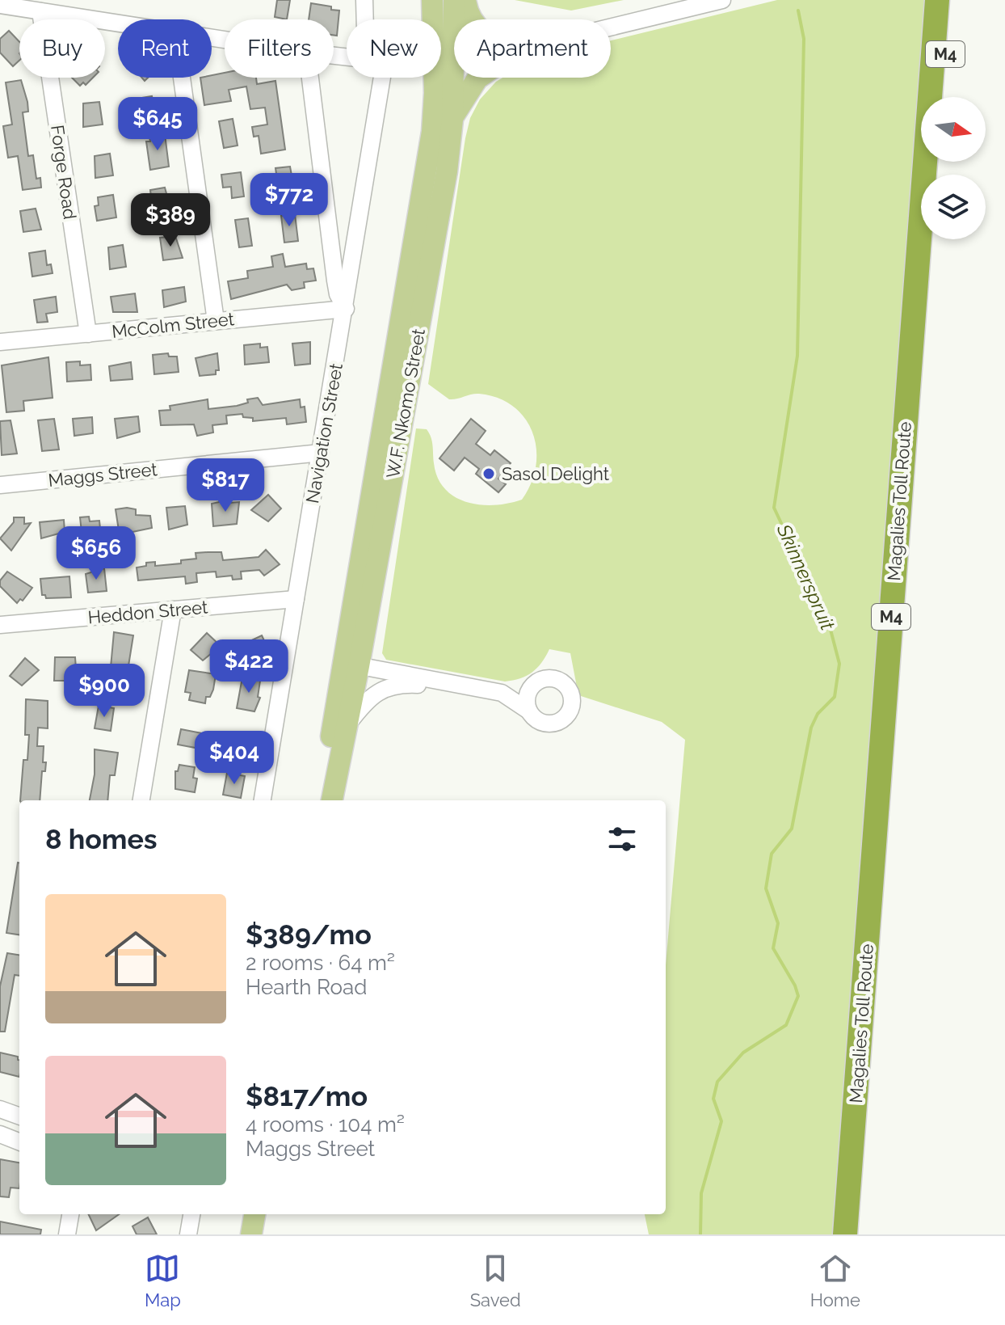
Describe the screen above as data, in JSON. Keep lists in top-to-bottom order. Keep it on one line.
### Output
{"streets":{"highway":["M4","Magalies Toll Route"],"main road":["W.F. Nkomo Street"],"street":["Forge Road","McColm Street","Navigation Street","Maggs Street","Heddon Street"]},"crossings":[["Forge Road","McColm Street"],["McColm Street","Navigation Street"],["Navigation Street","Maggs Street"],["Navigation Street","Heddon Street"]],"water":["Skinnerspruit"],"places":["Sasol Delight"],"north":"right","page":{"chip":["Buy","Rent","Filters","New","Apartment"],"price":["$645","$772","$389","$817","$656","$422","$900","$404"],"heading":"8 homes","list":[{"name":"$389/mo","note":"2 rooms · 64 m² · Hearth Road"},{"name":"$817/mo","note":"4 rooms · 104 m² · Maggs Street"}],"tabs":["Map","Saved","Home"]}}
